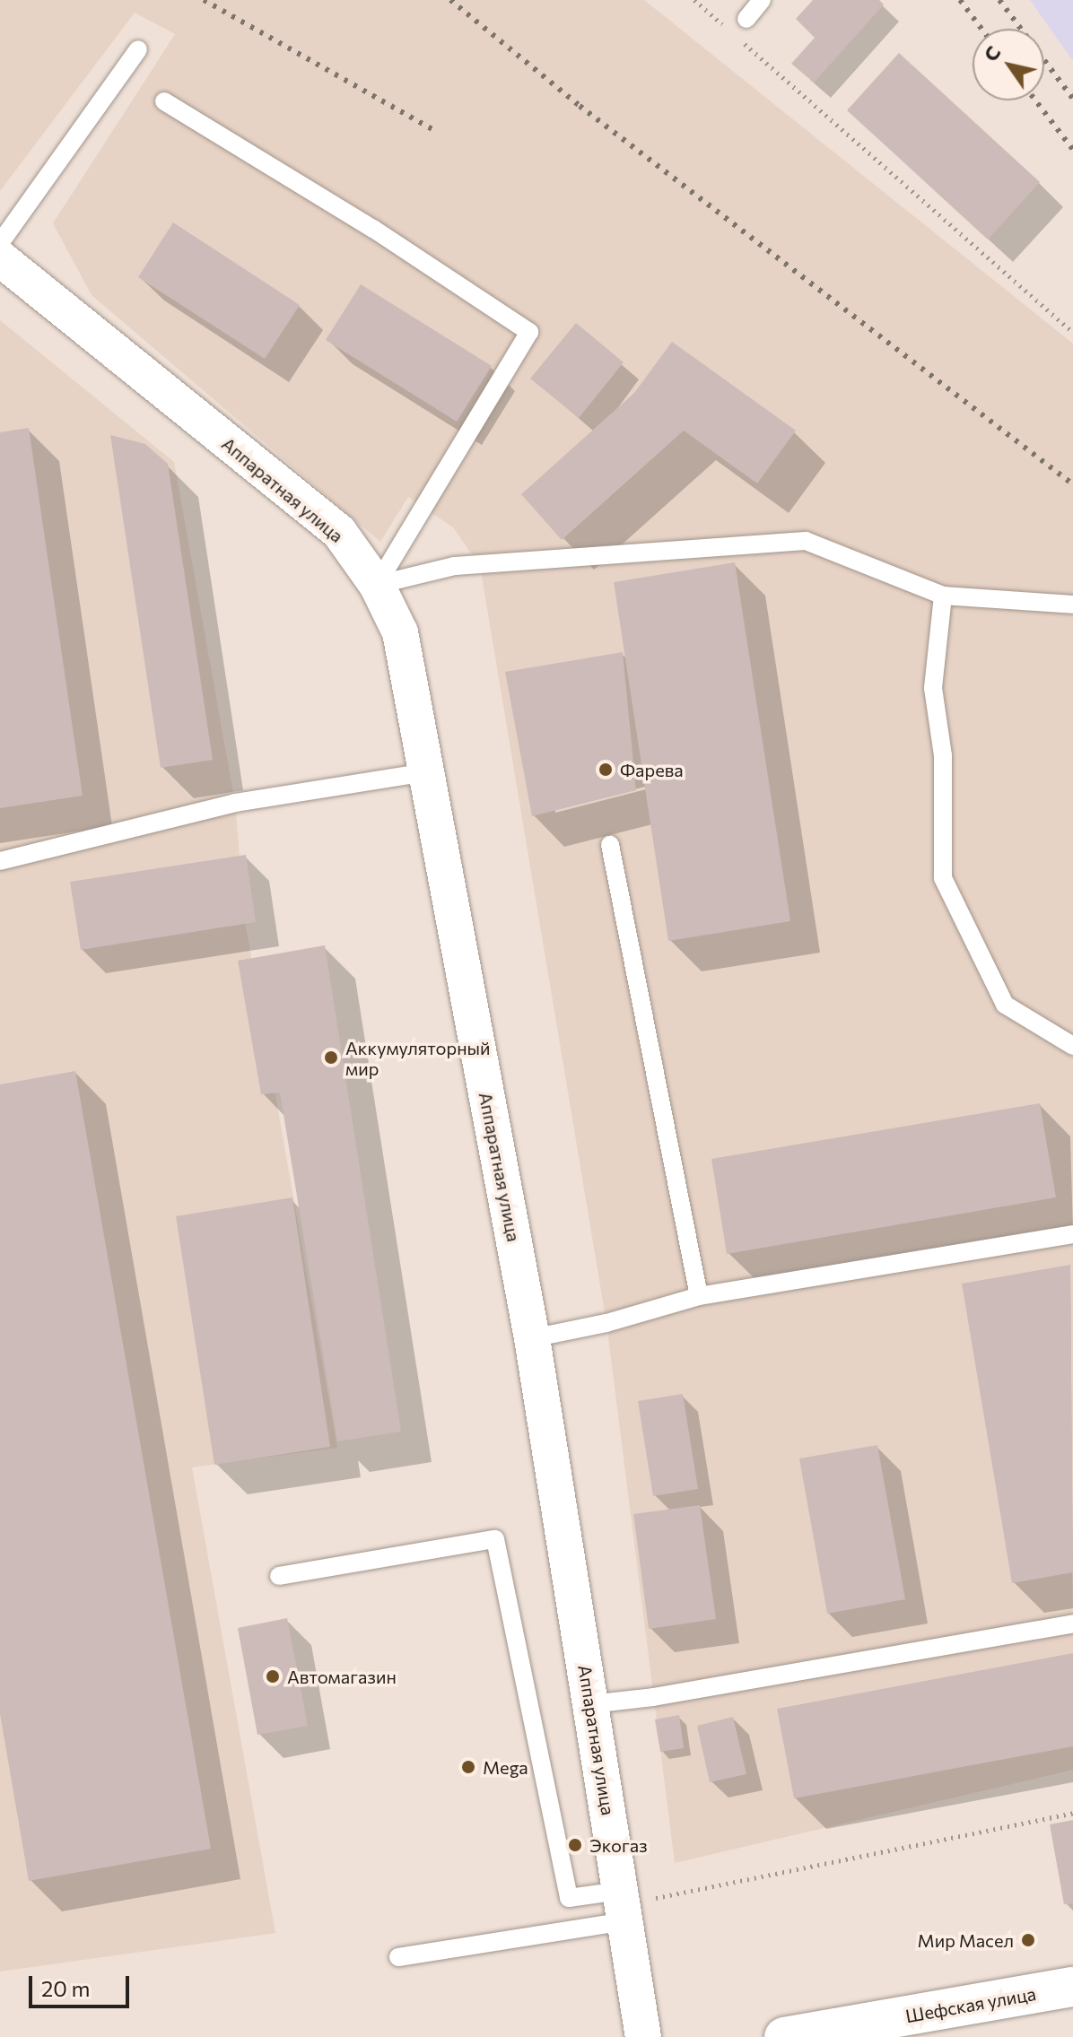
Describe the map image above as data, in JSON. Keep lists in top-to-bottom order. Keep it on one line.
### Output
{"streets":{"main road":["Шефская улица"],"street":["Аппаратная улица"]},"places":["Фарева","Аккумуляторный мир","Автомагазин","Mega","Экогаз","Мир Масел"],"scale_bar":"20 m","north":"top left"}
